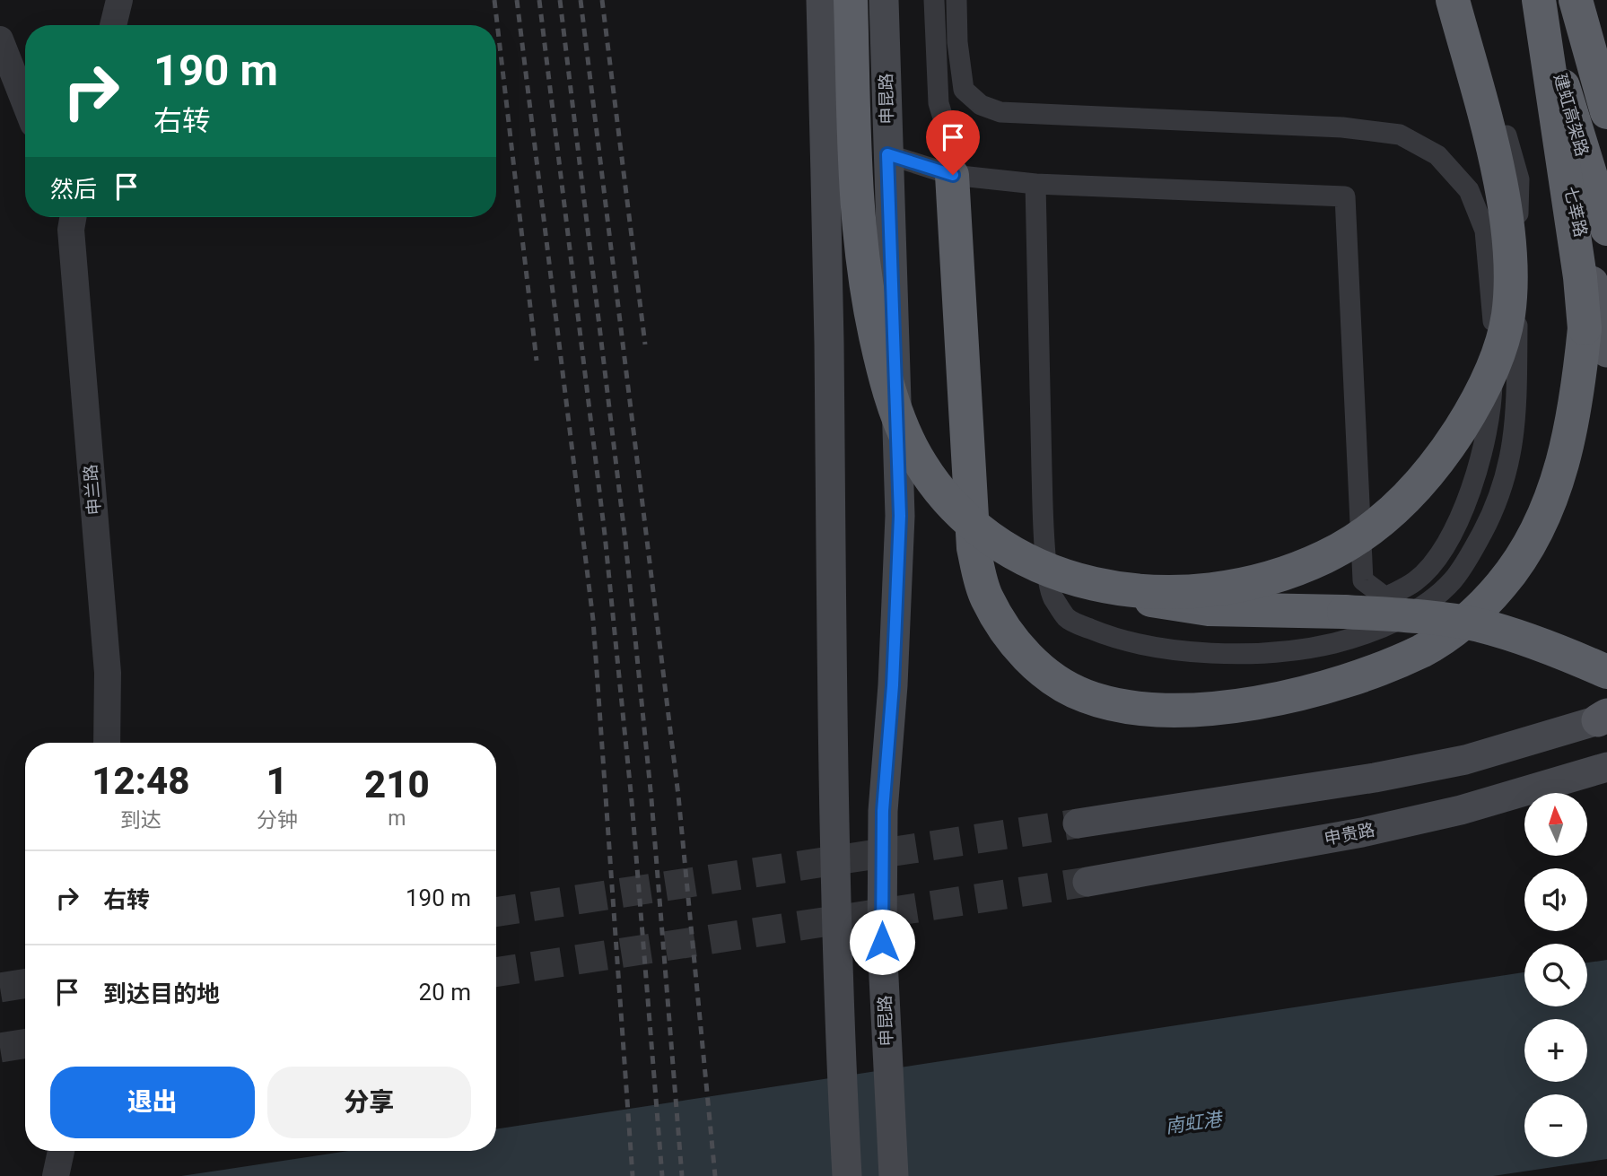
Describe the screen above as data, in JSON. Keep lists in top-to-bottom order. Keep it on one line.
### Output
{"streets":{"highway":["建虹高架路"],"main road":["申昆路","七莘路","申贵路"],"street":["申兰路"]},"water":["南虹港"],"north":"top","page":{"turn":["190 m","右转"],"then":"然后","eta":["12:48","到达","1","分钟","210","m"],"map_buttons":["+","−"],"list":[{"name":"右转","value":"190 m"},{"name":"到达目的地","value":"20 m"}],"buttons":["退出","分享"]}}
